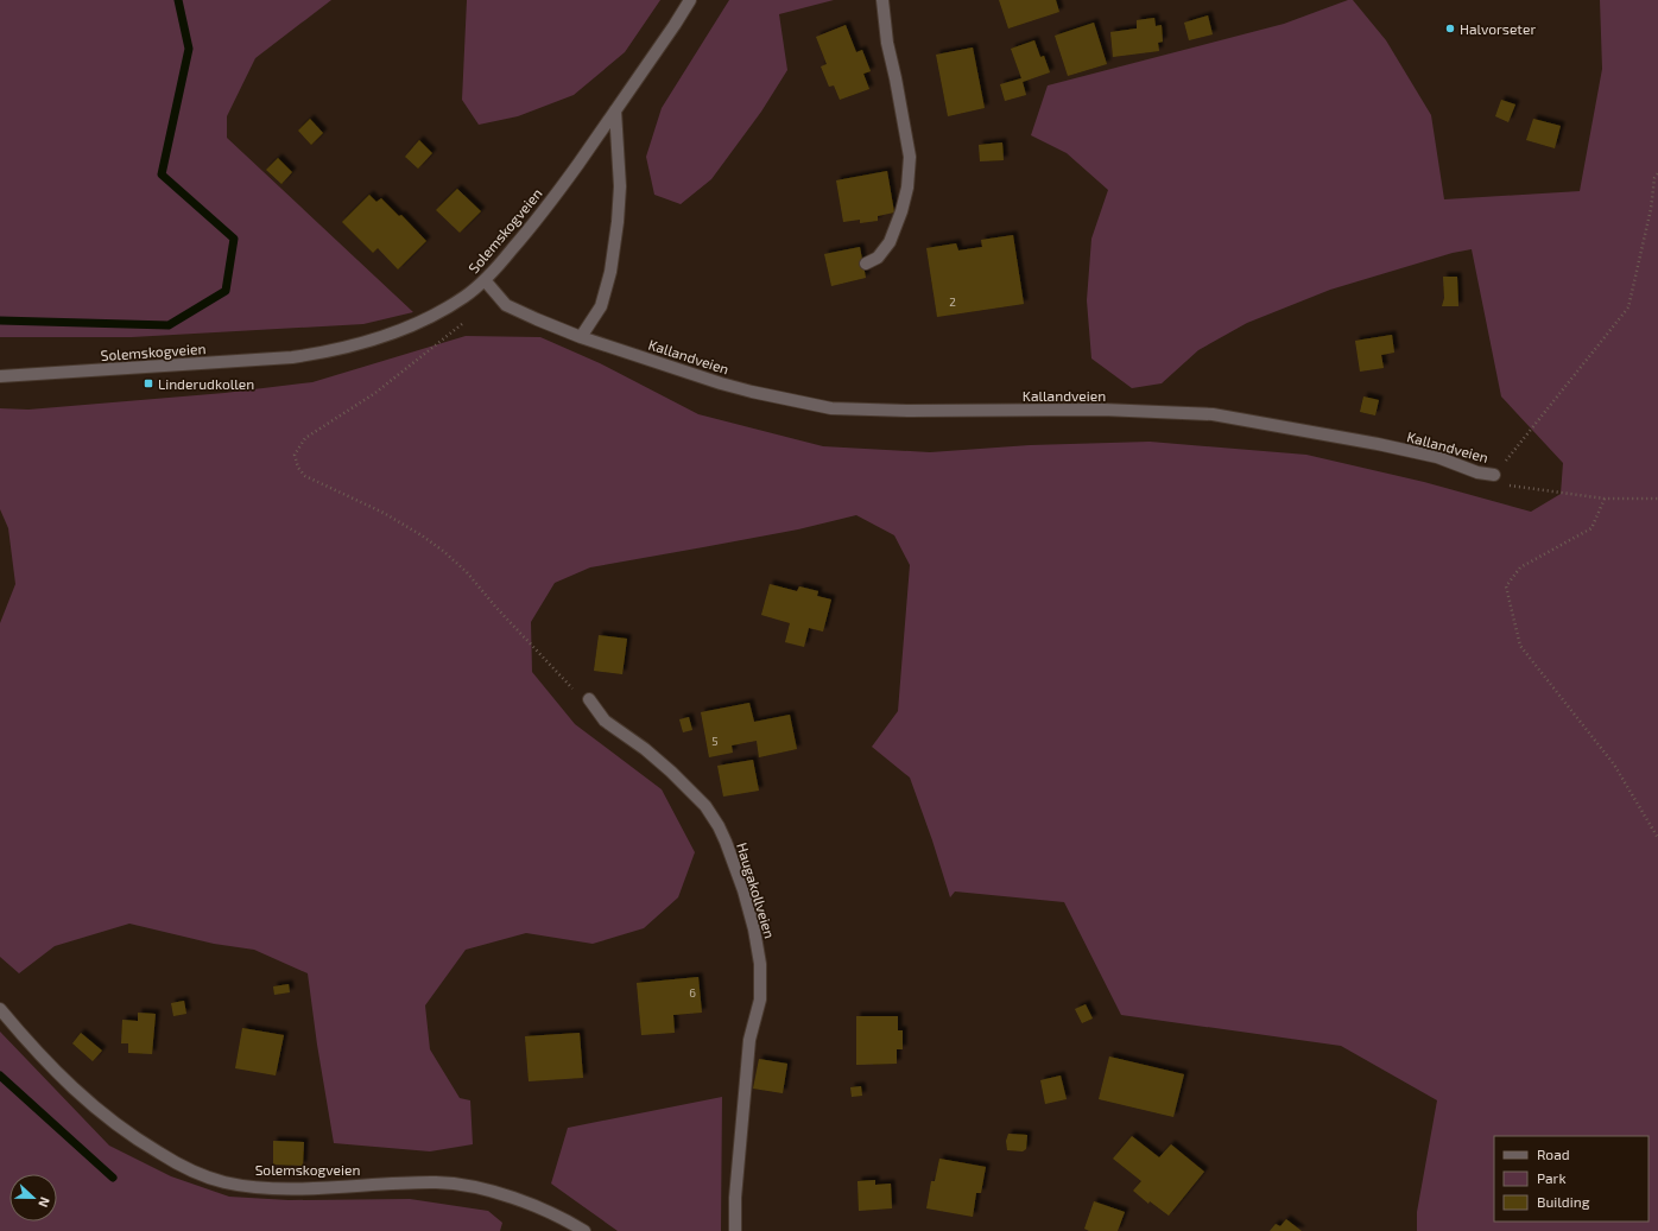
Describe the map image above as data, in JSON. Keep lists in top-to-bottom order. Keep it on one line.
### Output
{"streets":{"street":["Solemskogveien","Kallandveien","Haugakollveien"]},"crossings":[["Solemskogveien","Kallandveien"]],"places":{"other":["Halvorseter"],"transit":["Linderudkollen"]},"house_numbers":["2","5","6"],"legend":["Road","Park","Building"],"north":"right"}
